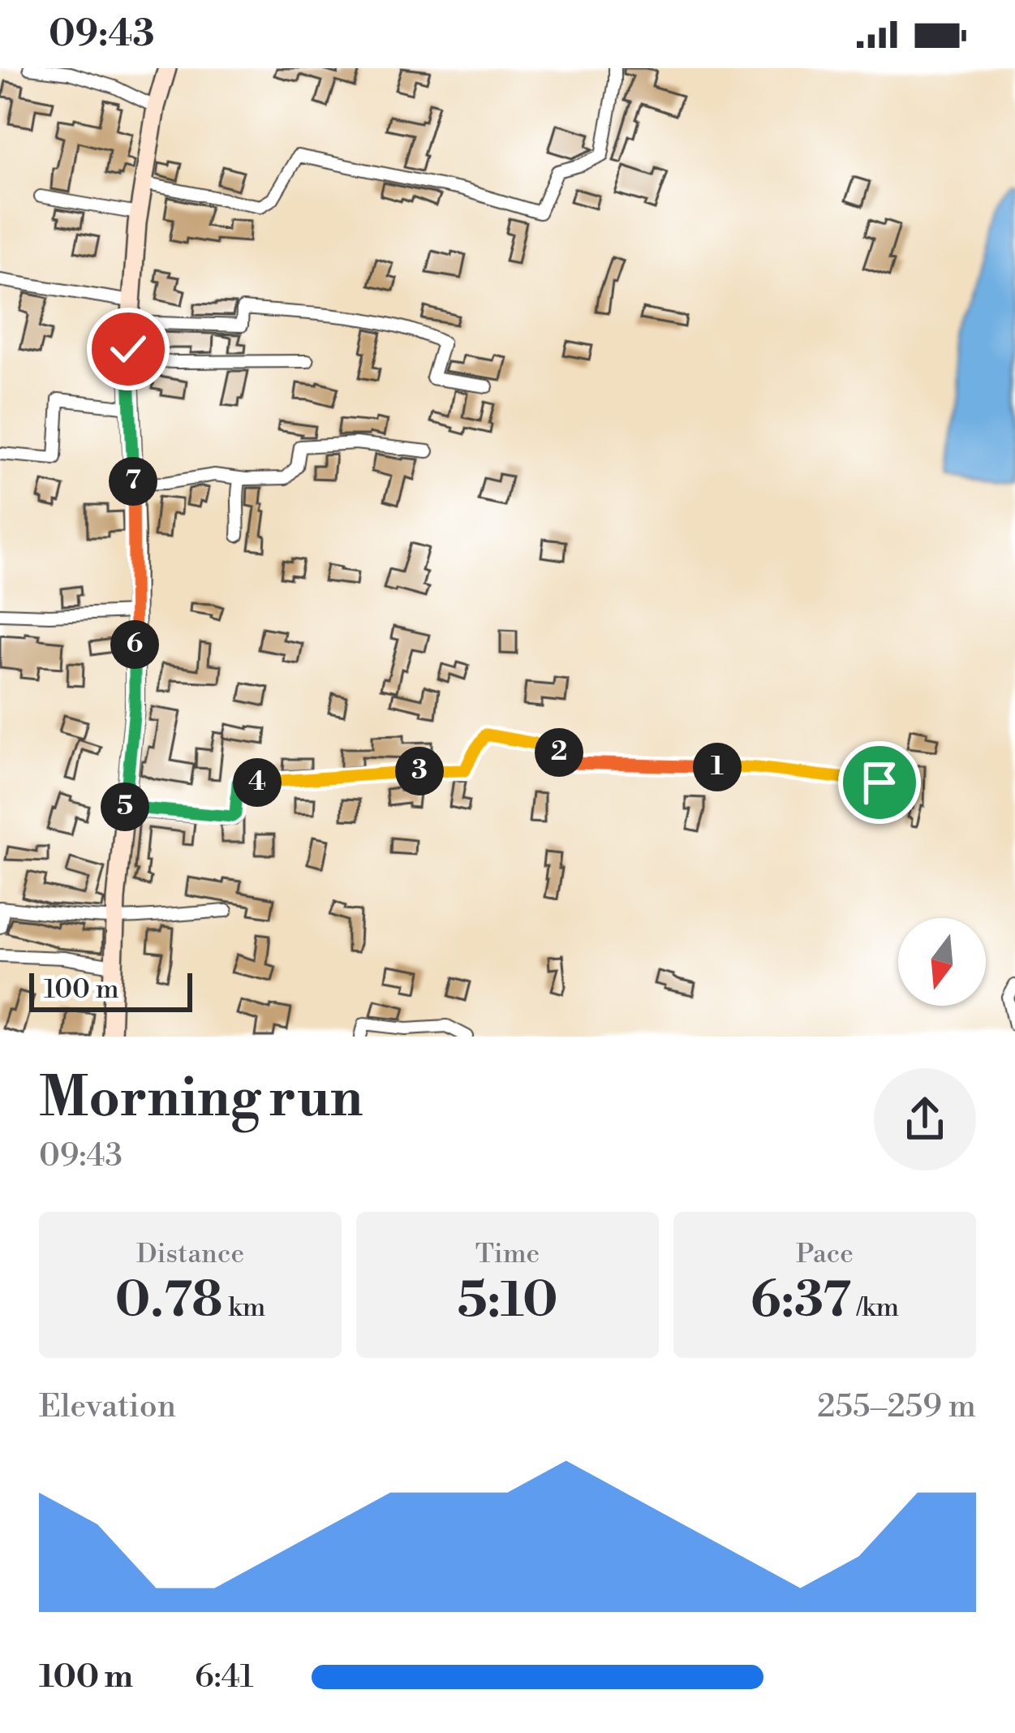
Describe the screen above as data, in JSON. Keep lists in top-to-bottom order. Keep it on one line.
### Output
{"scale_bar":"100 m","north":"bottom","page":{"status":"09:43","pins":["7","6","2","1","3","4","5"],"scale":"100 m","heading":["Morning run","09:43"],"stats":[["Distance","0.78 km"],["Time","5:10"],["Pace","6:37 /km"]],"chart":["Elevation","255–259 m"],"list":[{"name":"100 m","note":"6:41"}]}}
